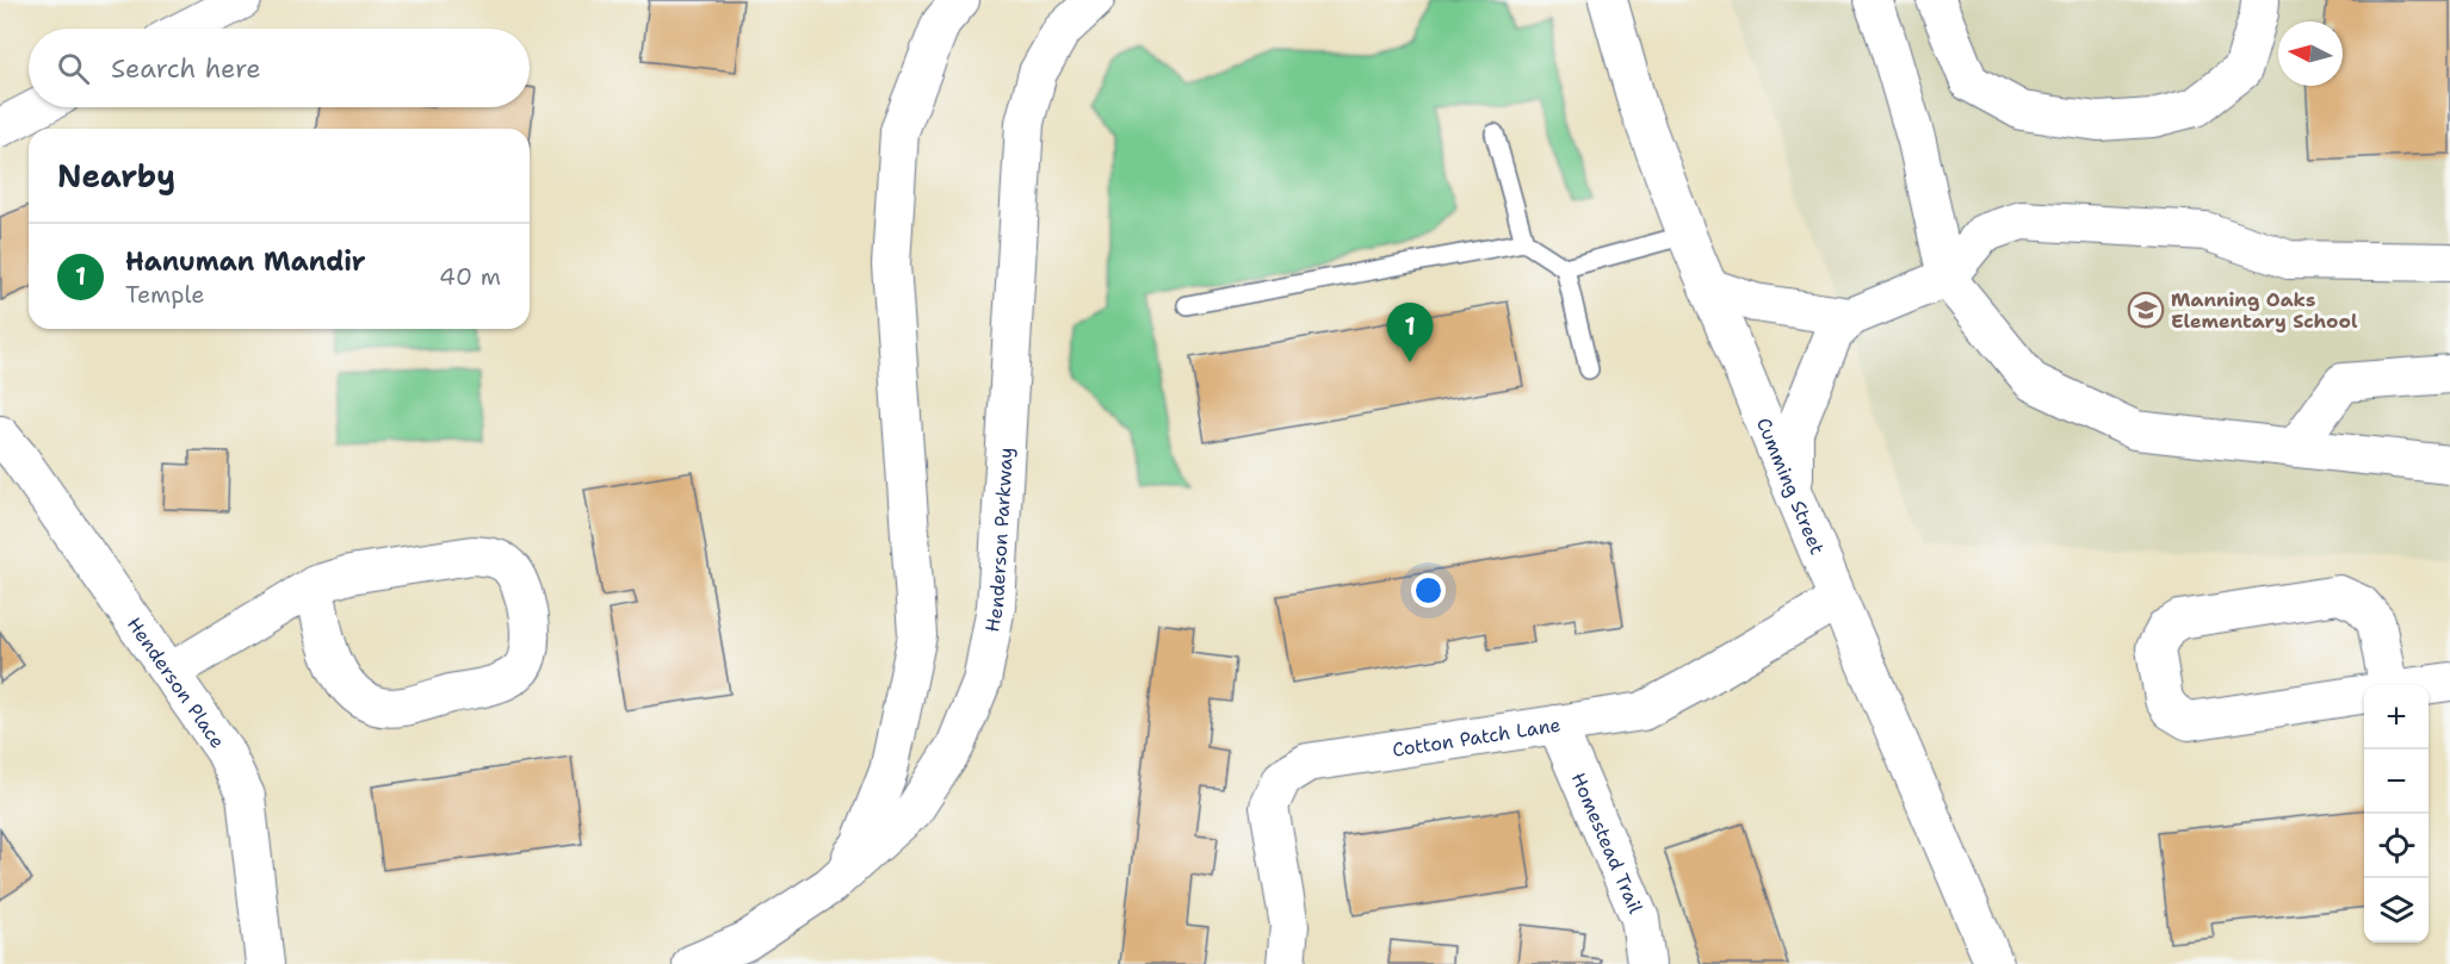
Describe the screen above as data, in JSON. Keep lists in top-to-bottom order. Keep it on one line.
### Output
{"streets":{"street":["Cumming Street","Henderson Parkway","Henderson Place","Cotton Patch Lane","Homestead Trail"]},"crossings":[["Cumming Street","Cotton Patch Lane"],["Cotton Patch Lane","Homestead Trail"]],"places":{"school or university":["Manning Oaks Elementary School"]},"north":"left","page":{"search":"Search here","heading":"Nearby","list":[{"mark":"1","name":"Hanuman Mandir","note":"Temple","value":"40 m"}],"pins":"1","map_buttons":["+","−"]}}
